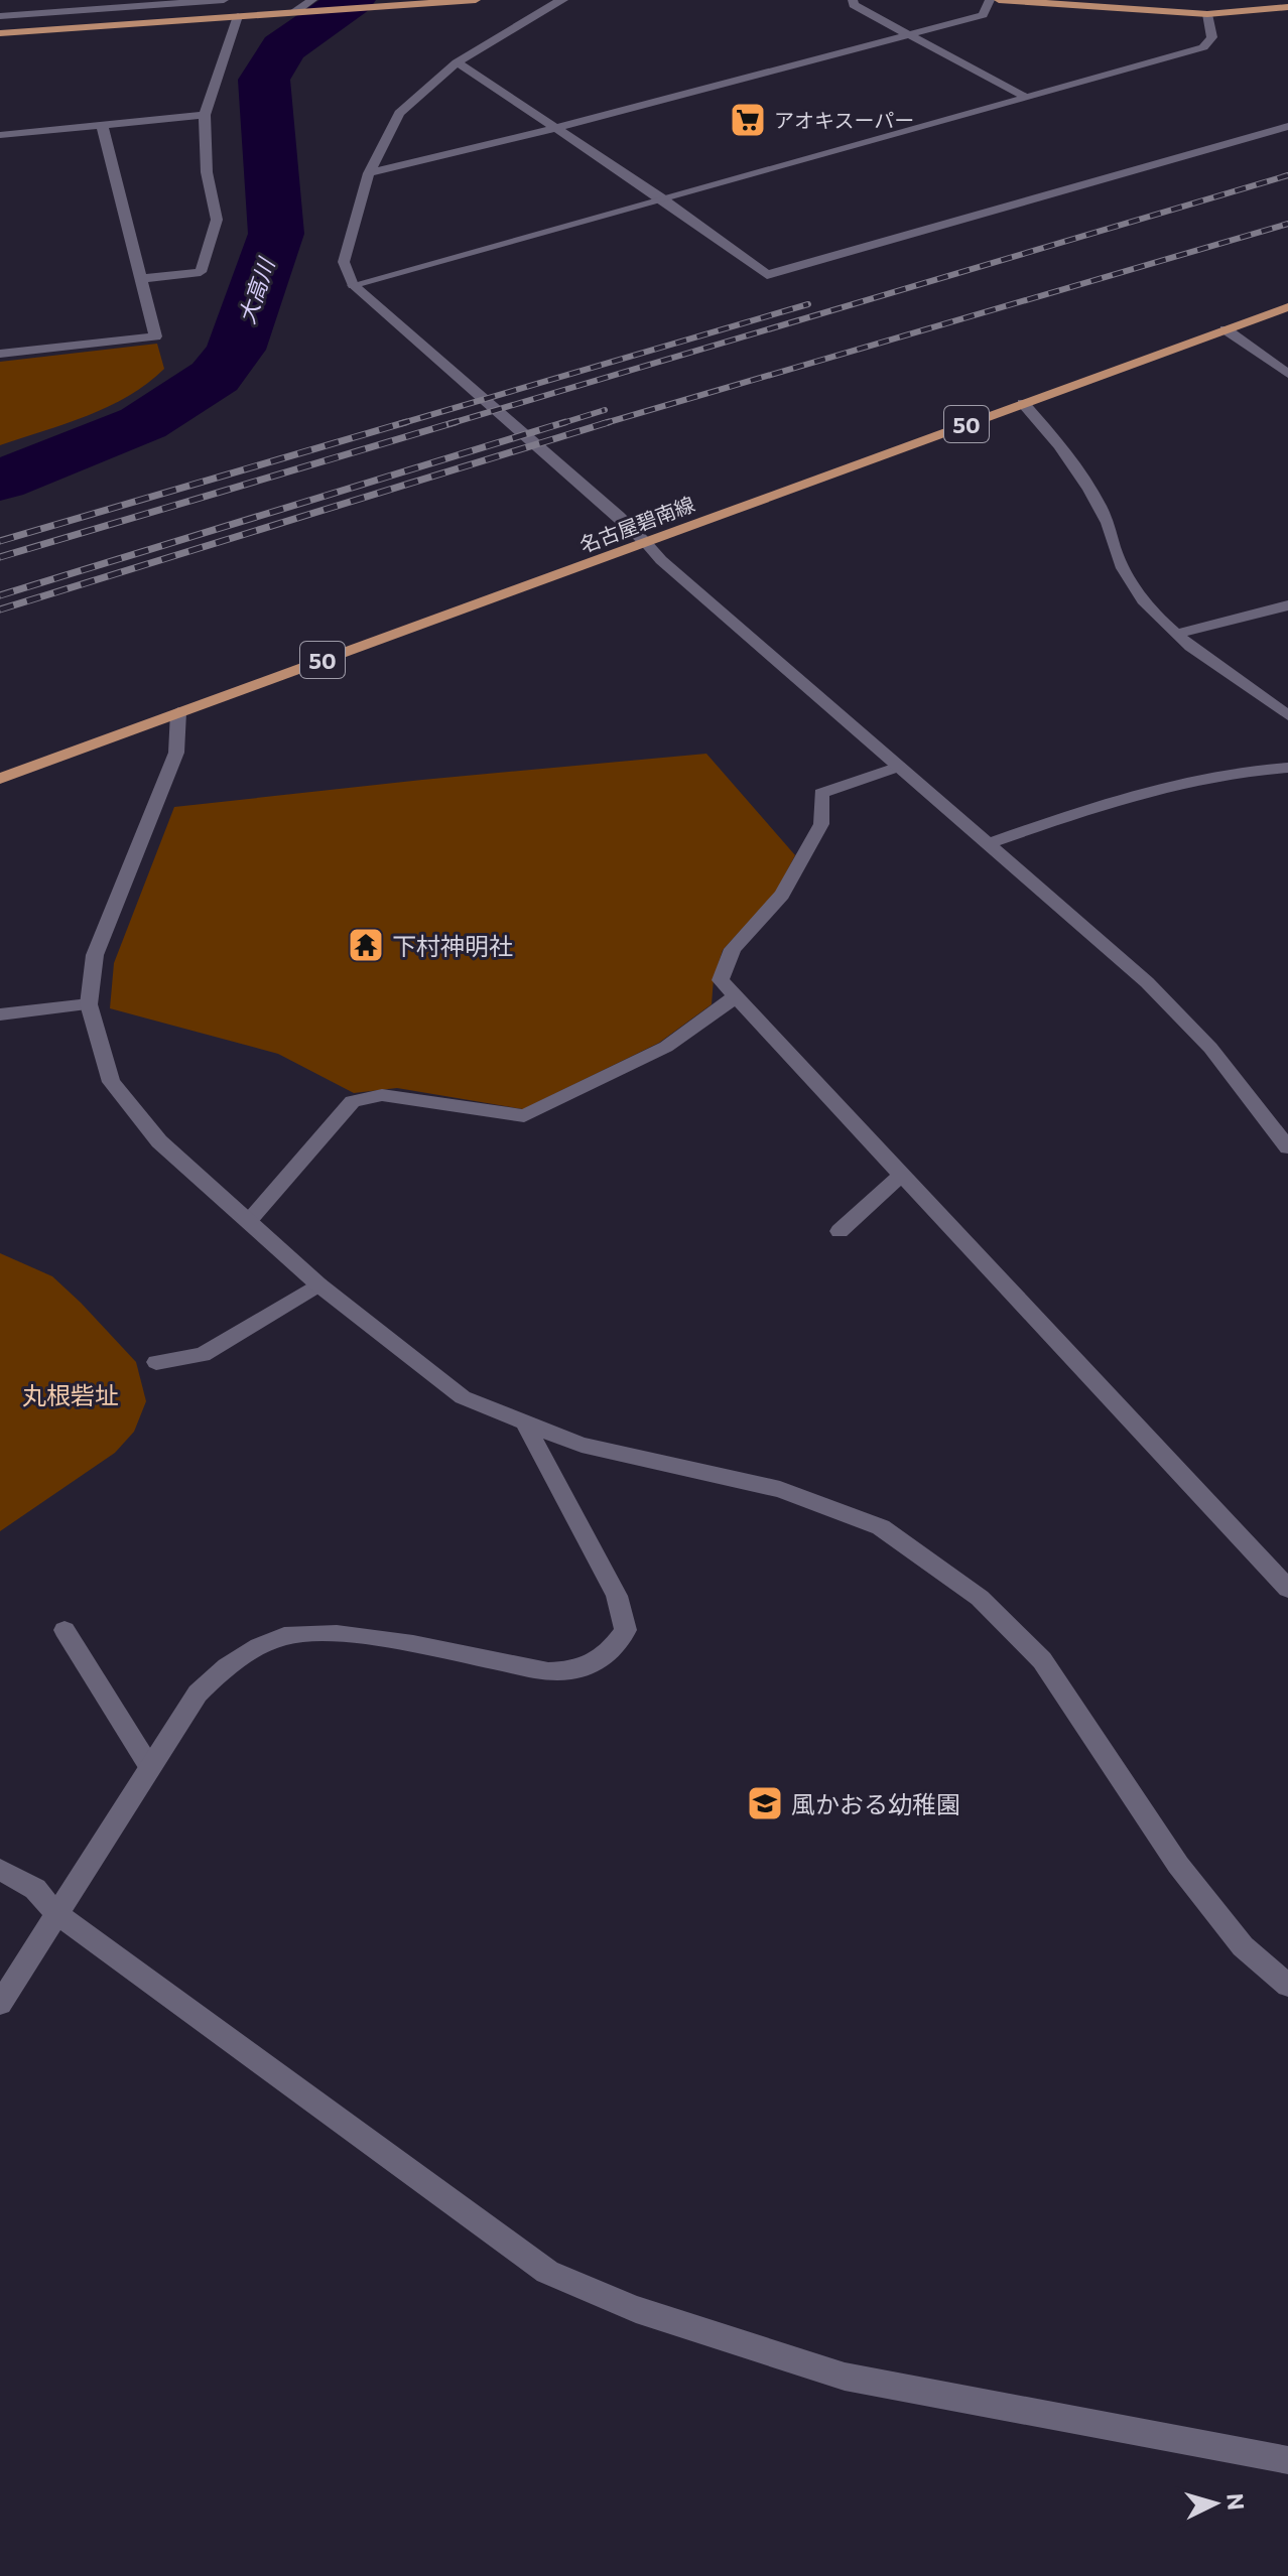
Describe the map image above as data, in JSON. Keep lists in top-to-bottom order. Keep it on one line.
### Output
{"streets":{"main road":["50","名古屋碧南線"]},"water":["大高川"],"parks":["丸根砦址"],"places":{"supermarket":["アオキスーパー"],"temple":["下村神明社"],"school or university":["風かおる幼稚園"]},"north":"right"}
